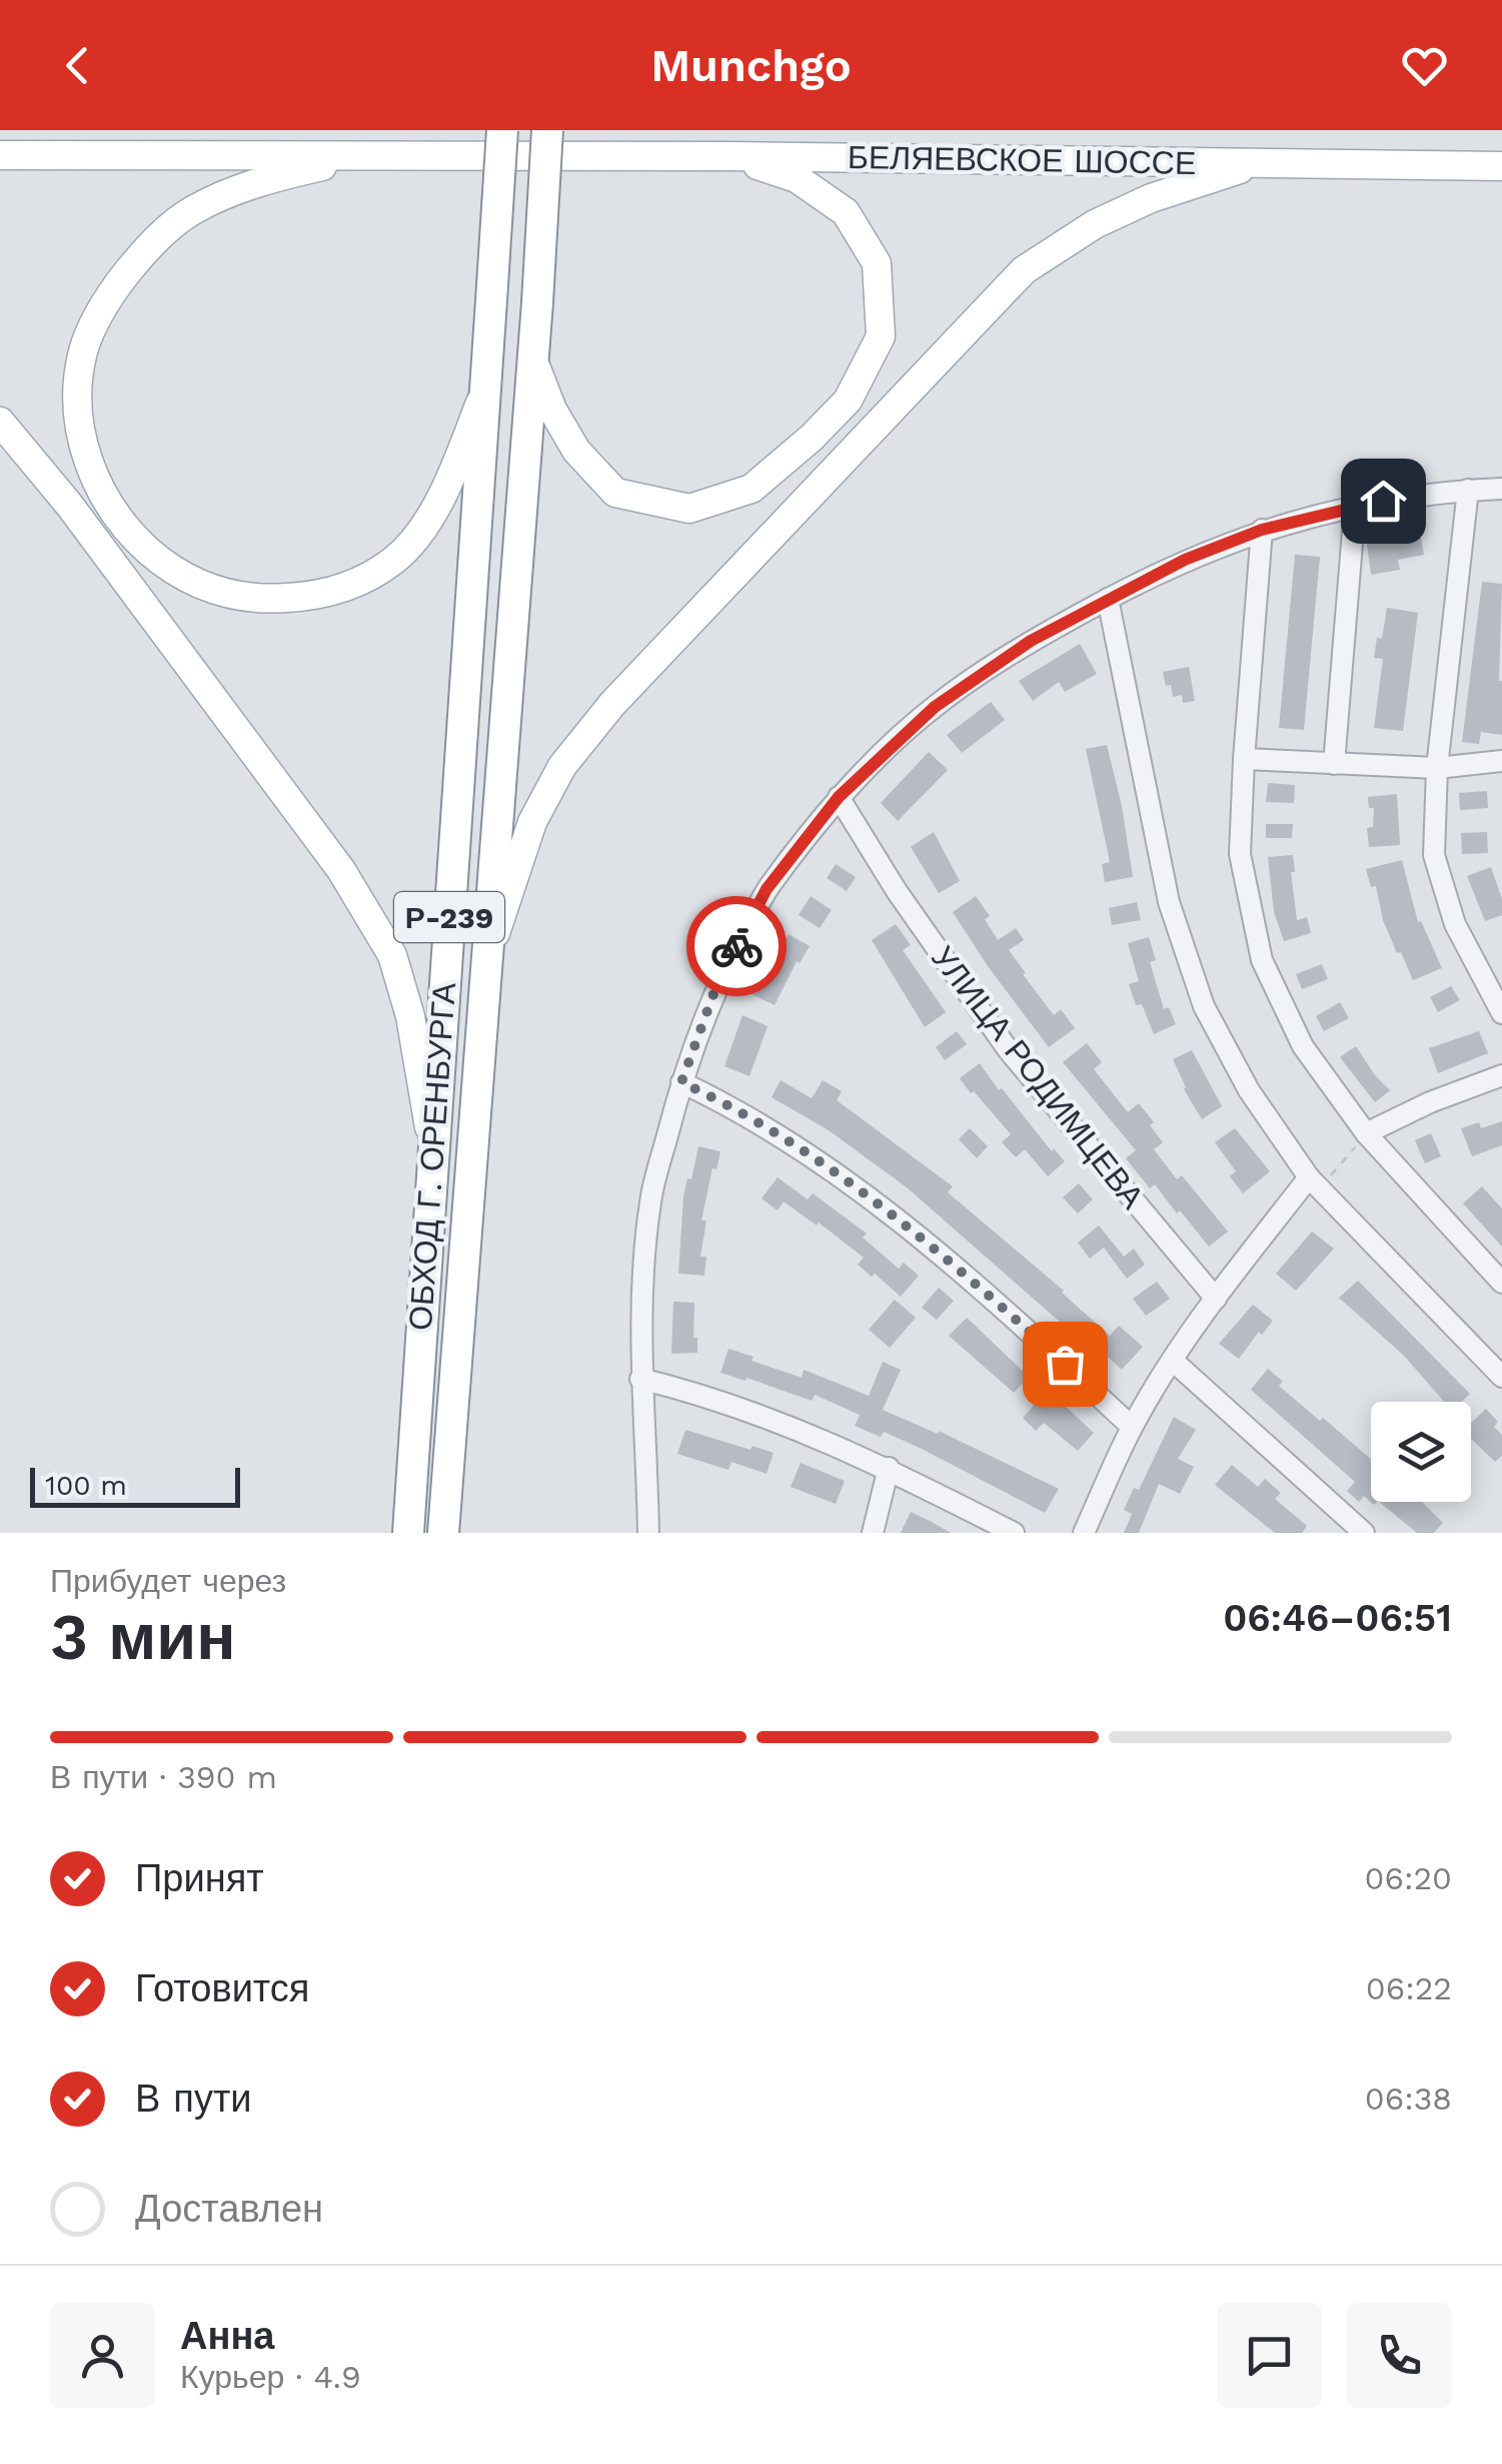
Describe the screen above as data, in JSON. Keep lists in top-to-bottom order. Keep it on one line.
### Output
{"streets":{"highway":["Р-239","ОБХОД Г. ОРЕНБУРГА"],"main road":["БЕЛЯЕВСКОЕ ШОССЕ"],"street":["УЛИЦА РОДИМЦЕВА"]},"scale_bar":"100 m","page":{"header":"Munchgo","scale":"100 m","heading":["3 мин","Прибудет через","06:46–06:51"],"panel":["Анна","Курьер · 4.9"],"bar":"В пути · 390 m","list":[["Принят","06:20"],["Готовится","06:22"],["В пути","06:38"],"Доставлен"]}}
